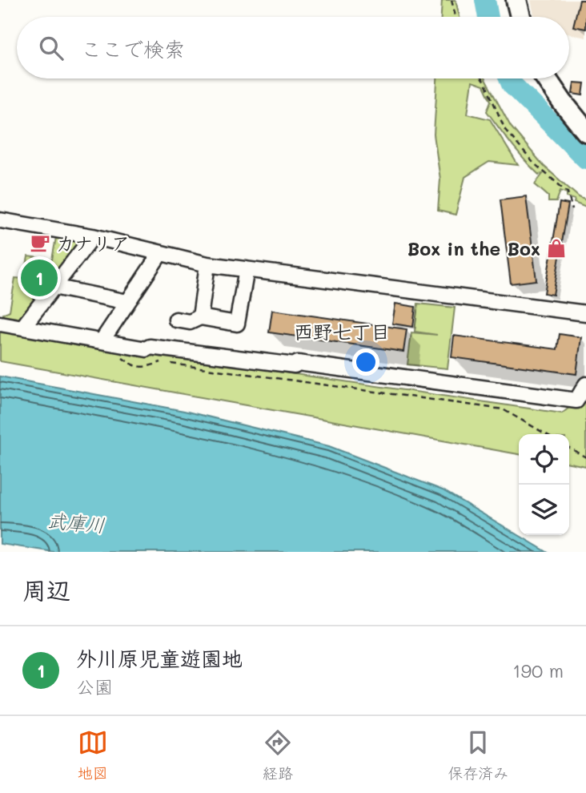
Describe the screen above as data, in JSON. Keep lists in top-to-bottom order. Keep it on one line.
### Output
{"districts":["西野七丁目"],"water":["武庫川"],"places":{"cafe":["カナリア"],"shop":["Box in the Box"]},"page":{"search":"ここで検索","pins":"1","heading":"周辺","list":[{"mark":"1","name":"外川原児童遊園地","note":"公園","value":"190 m"}],"nav":["地図","経路","保存済み"]}}
